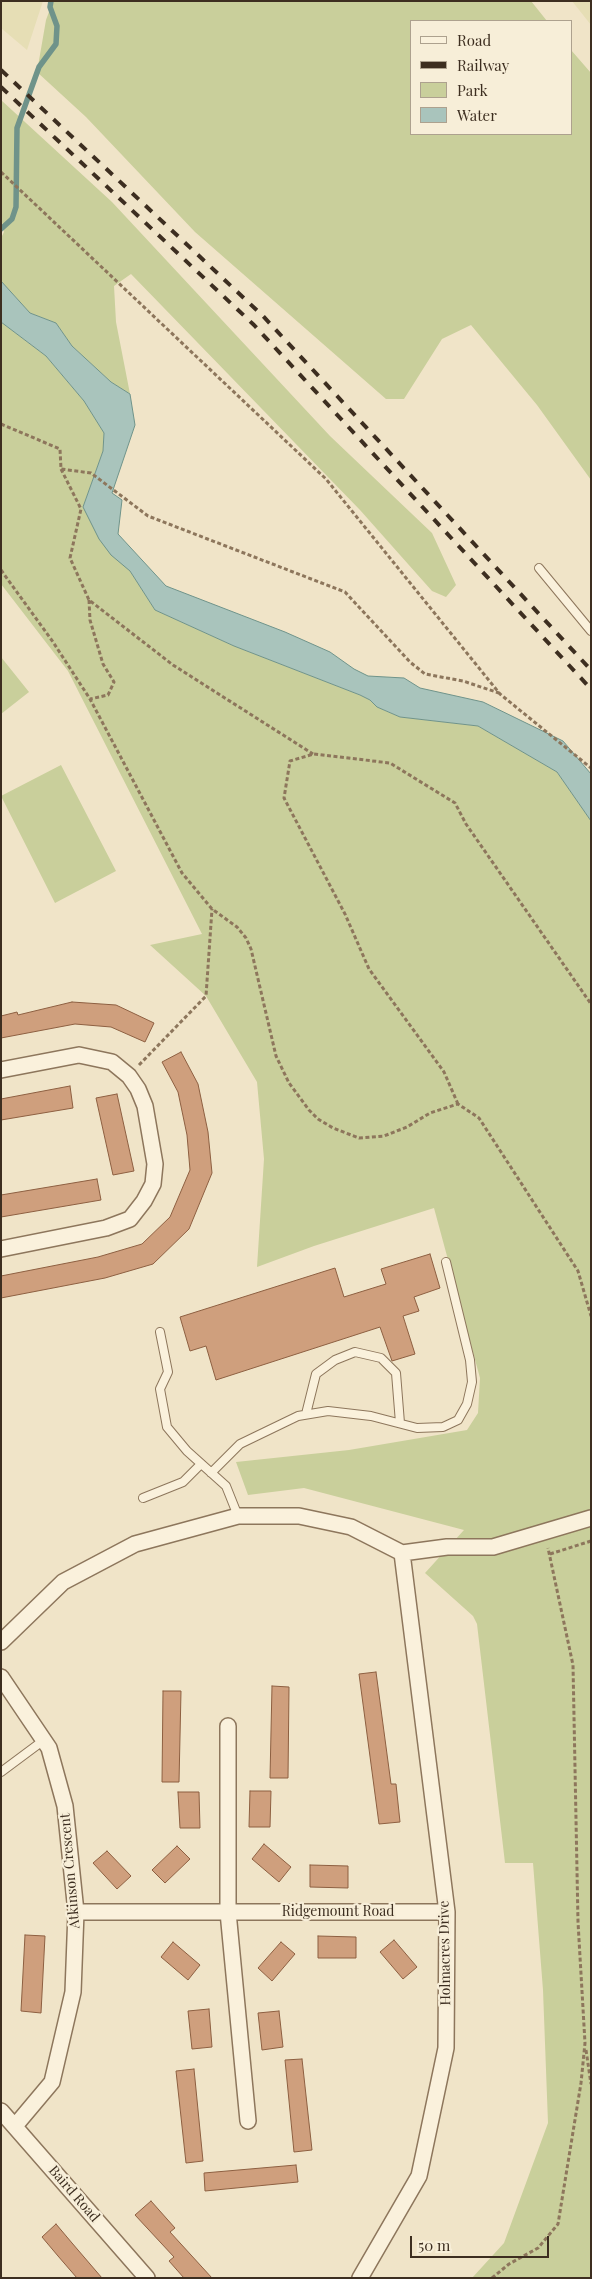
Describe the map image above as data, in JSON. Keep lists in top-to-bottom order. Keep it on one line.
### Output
{"streets":{"street":["Atkinson Crescent","Ridgemount Road","Holmacres Drive","Baird Road"]},"crossings":[["Atkinson Crescent","Ridgemount Road"],["Atkinson Crescent","Baird Road"],["Ridgemount Road","Holmacres Drive"]],"legend":["Road","Railway","Park","Water"],"scale_bar":"50 m"}
